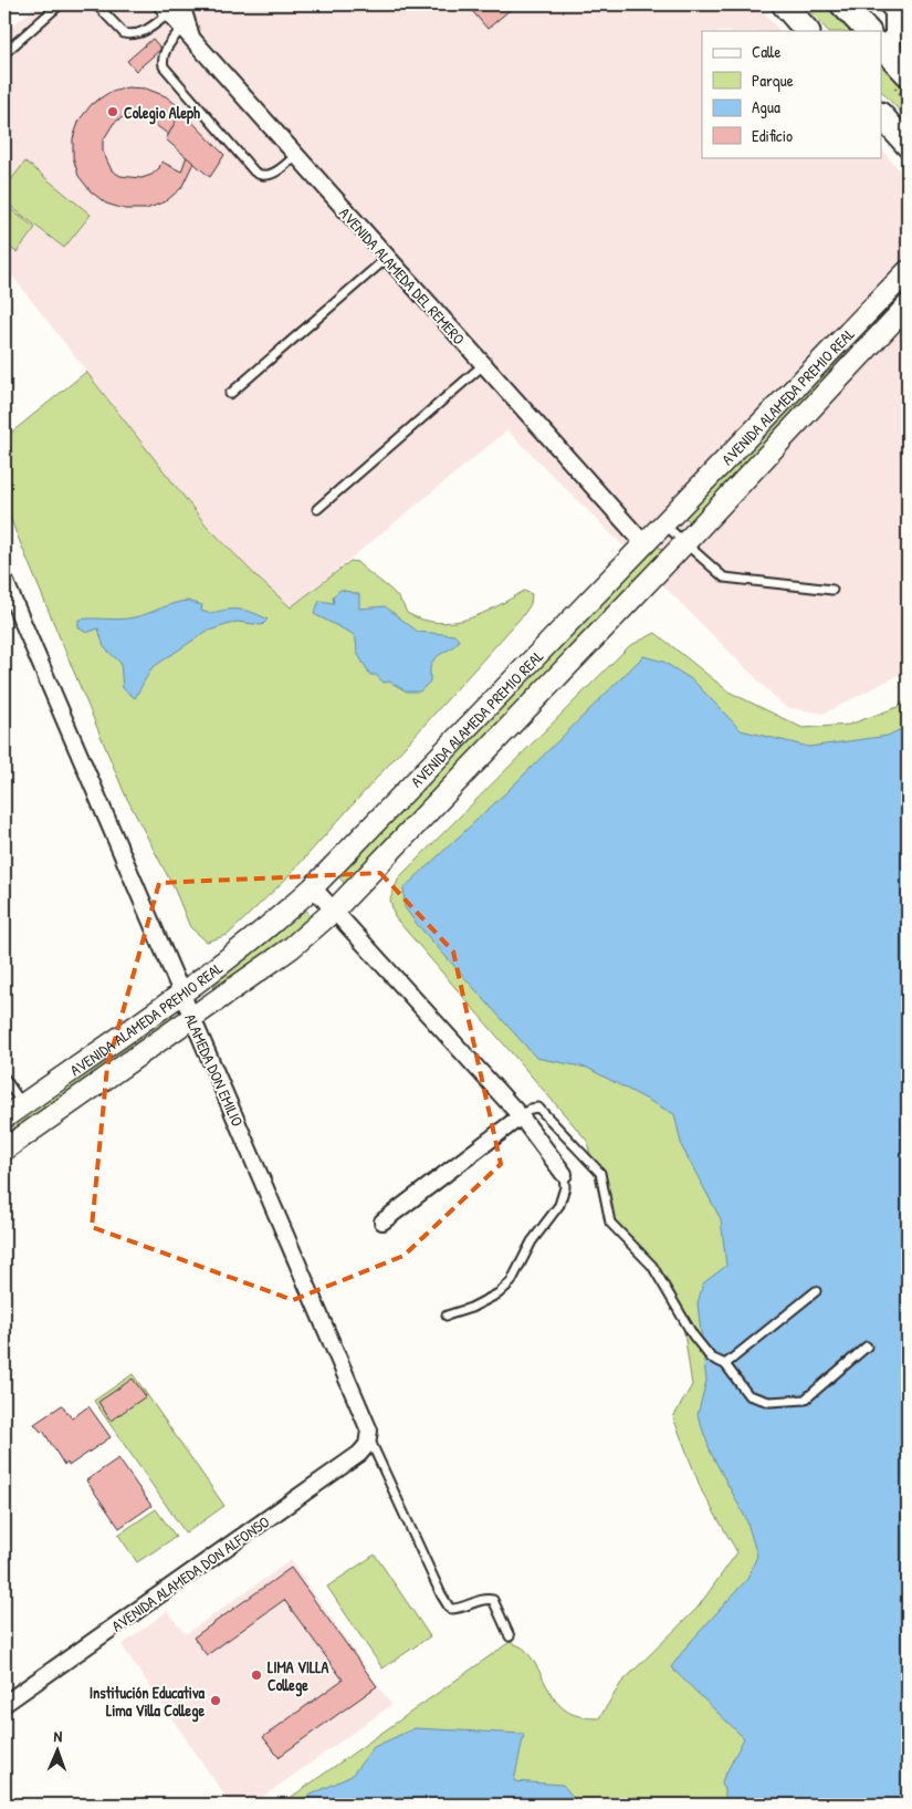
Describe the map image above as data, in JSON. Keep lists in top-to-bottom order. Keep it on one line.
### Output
{"streets":{"street":["AVENIDA ALAMEDA DEL REMERO","AVENIDA ALAMEDA PREMIO REAL","ALAMEDA DON EMILIO","AVENIDA ALAMEDA DON ALFONSO"]},"crossings":[["AVENIDA ALAMEDA DEL REMERO","AVENIDA ALAMEDA PREMIO REAL"],["AVENIDA ALAMEDA PREMIO REAL","ALAMEDA DON EMILIO"],["ALAMEDA DON EMILIO","AVENIDA ALAMEDA DON ALFONSO"]],"places":["Colegio Aleph","LIMA VILLA College","Institución Educativa Lima Villa College"],"legend":["Calle","Parque","Agua","Edificio"],"north":"top"}
